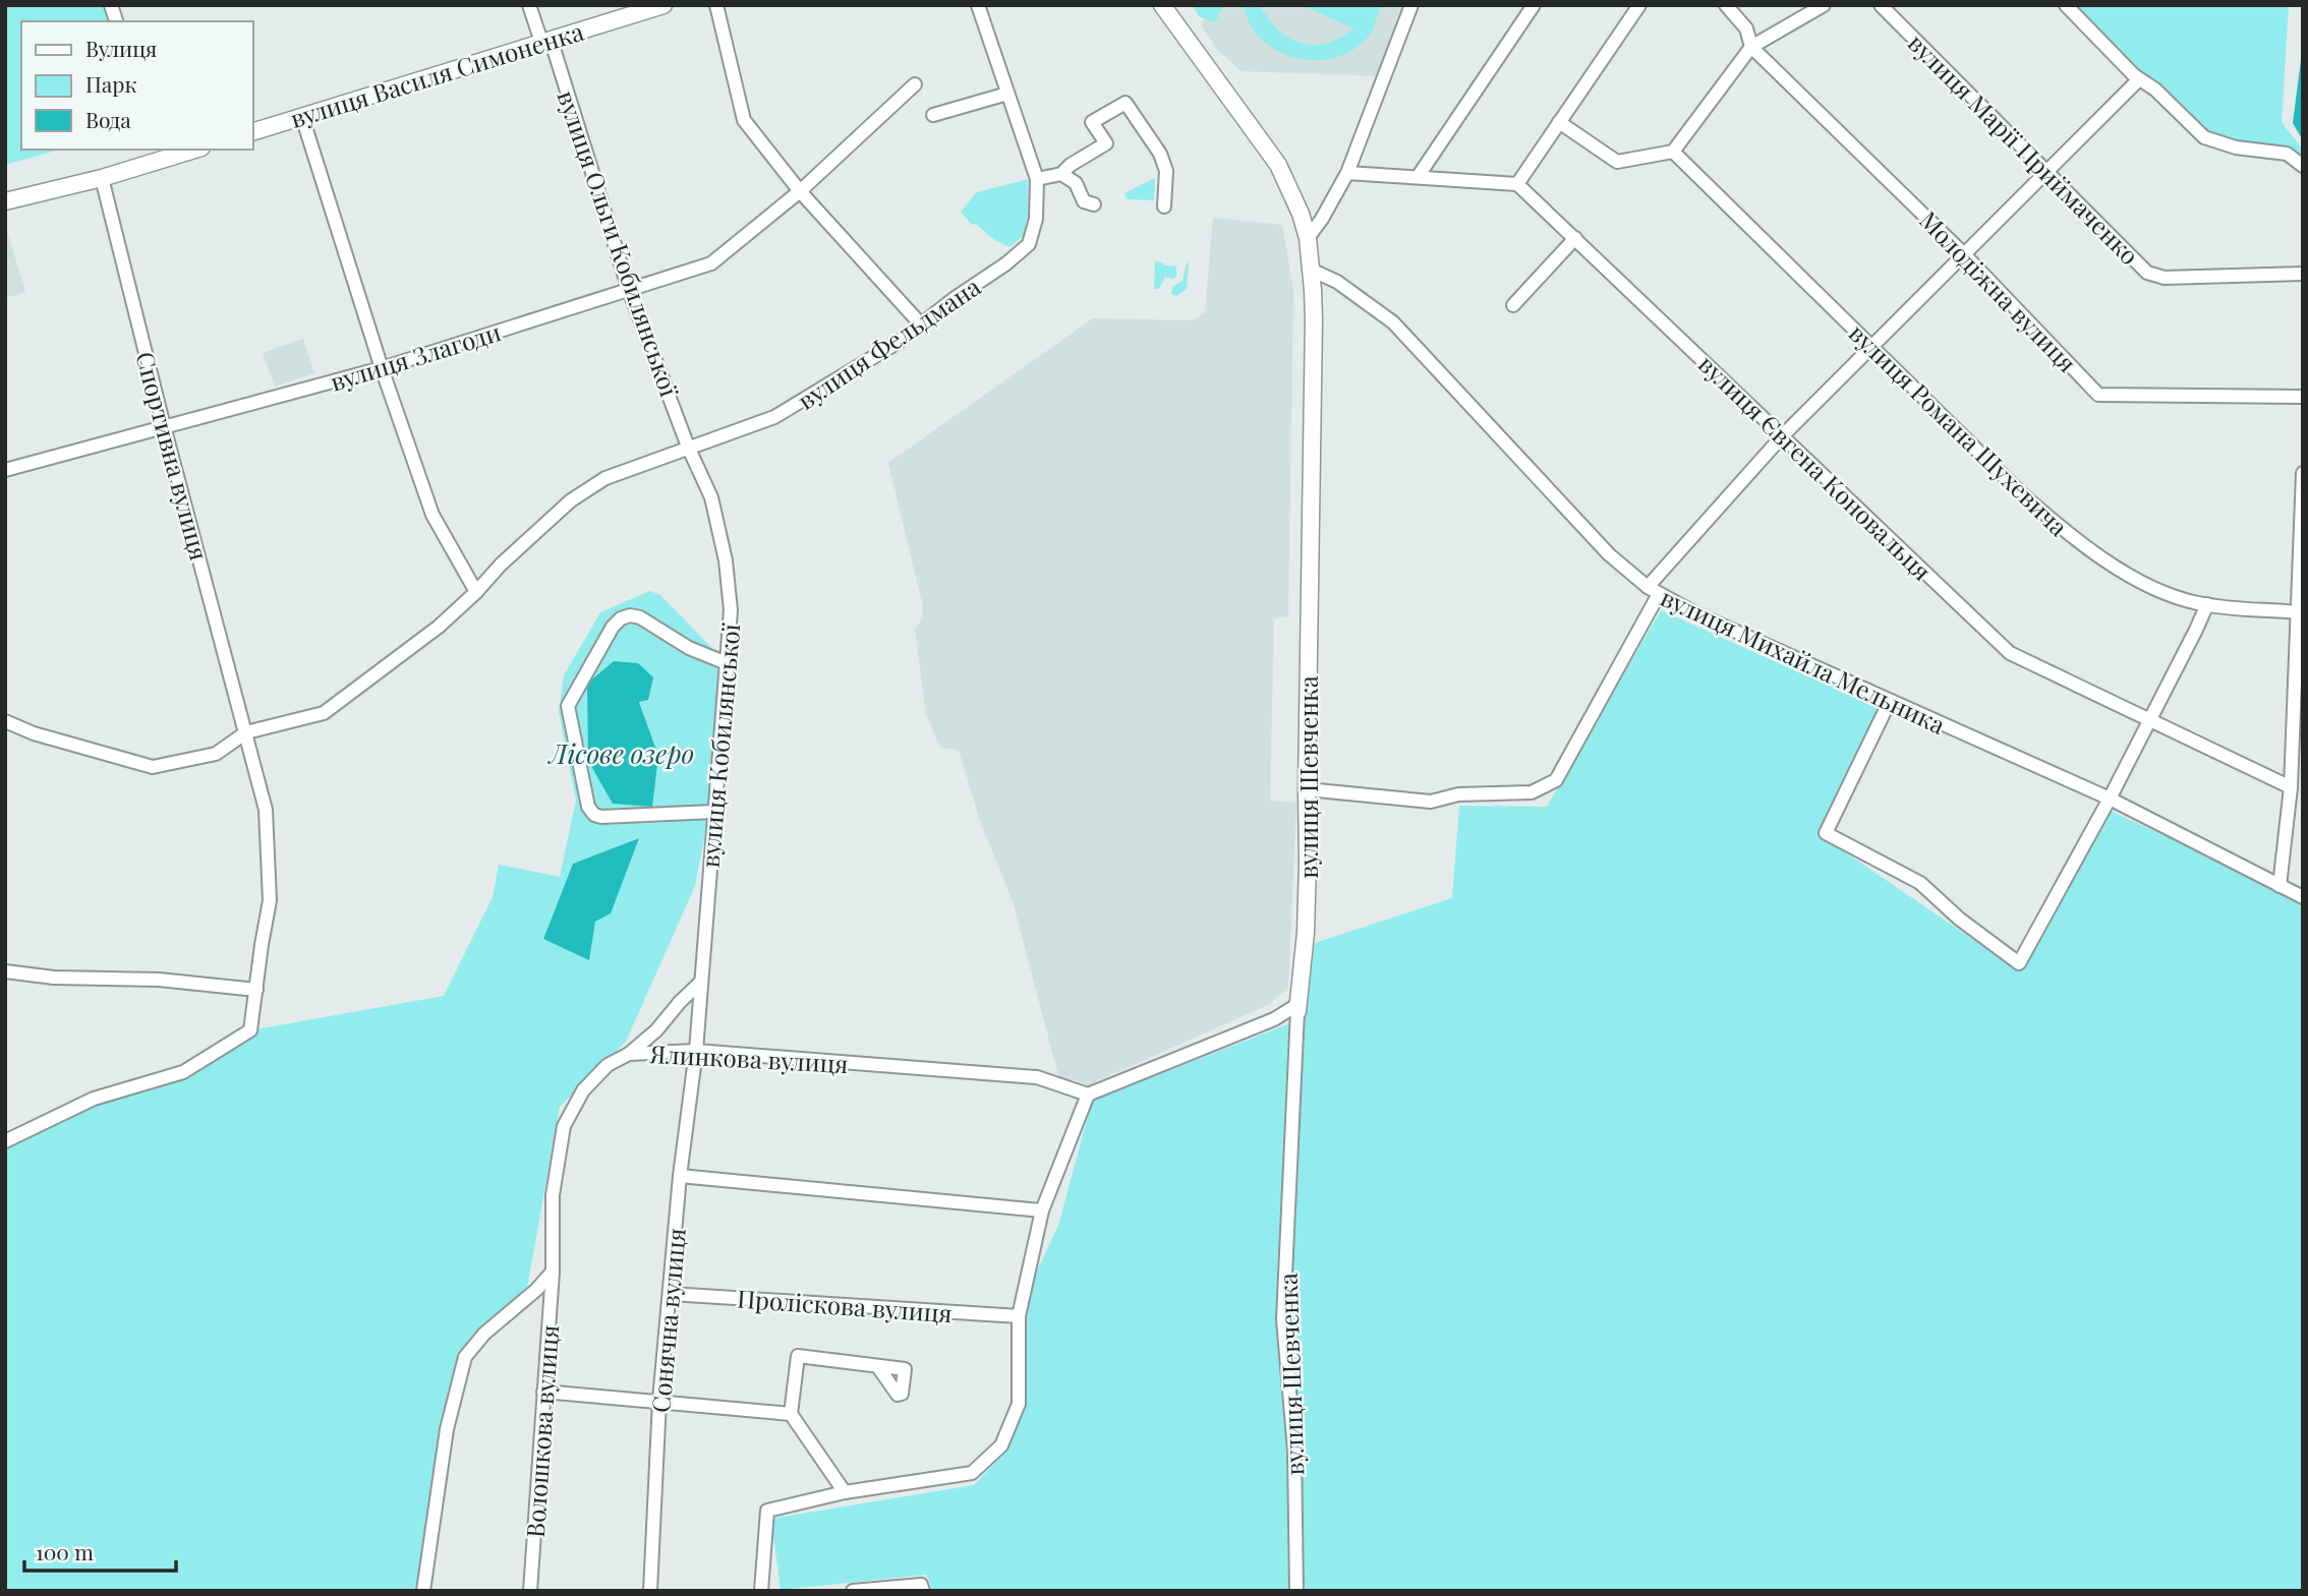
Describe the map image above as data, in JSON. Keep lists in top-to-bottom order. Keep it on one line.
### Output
{"streets":{"street":["вулиця Василя Симоненка","вулиця Марії Приймаченко","вулиця Ольги Кобилянської","Молодіжна вулиця","вулиця Фельдмана","вулиця Злагоди","вулиця Романа Шухевича","Спортивна вулиця","вулиця Євгена Коновальця","вулиця Михайла Мельника","вулиця Кобилянської","вулиця Шевченка","Ялинкова вулиця","Проліскова вулиця","Сонячна вулиця","Волошкова вулиця"]},"crossings":[["вулиця Василя Симоненка","вулиця Ольги Кобилянської"],["вулиця Ольги Кобилянської","вулиця Фельдмана"],["вулиця Ольги Кобилянської","вулиця Злагоди"],["вулиця Ольги Кобилянської","вулиця Кобилянської"],["вулиця Фельдмана","Спортивна вулиця"],["вулиця Фельдмана","вулиця Кобилянської"],["вулиця Злагоди","Спортивна вулиця"],["вулиця Михайла Мельника","вулиця Шевченка"],["вулиця Кобилянської","Ялинкова вулиця"],["вулиця Кобилянської","Сонячна вулиця"],["Ялинкова вулиця","Сонячна вулиця"],["Ялинкова вулиця","Волошкова вулиця"],["Проліскова вулиця","Сонячна вулиця"]],"water":["Лісове озеро"],"legend":["Вулиця","Парк","Вода"],"scale_bar":"100 m"}
